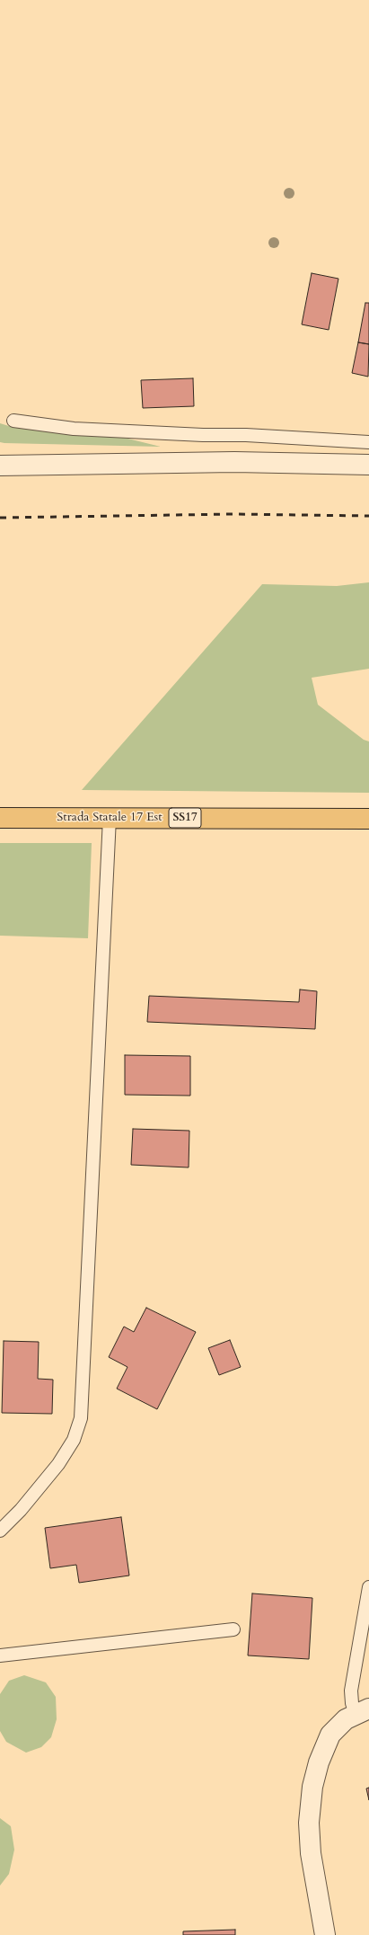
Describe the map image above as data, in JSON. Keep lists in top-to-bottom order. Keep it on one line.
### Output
{"streets":{"main road":["Strada Statale 17 Est","SS17"]}}
